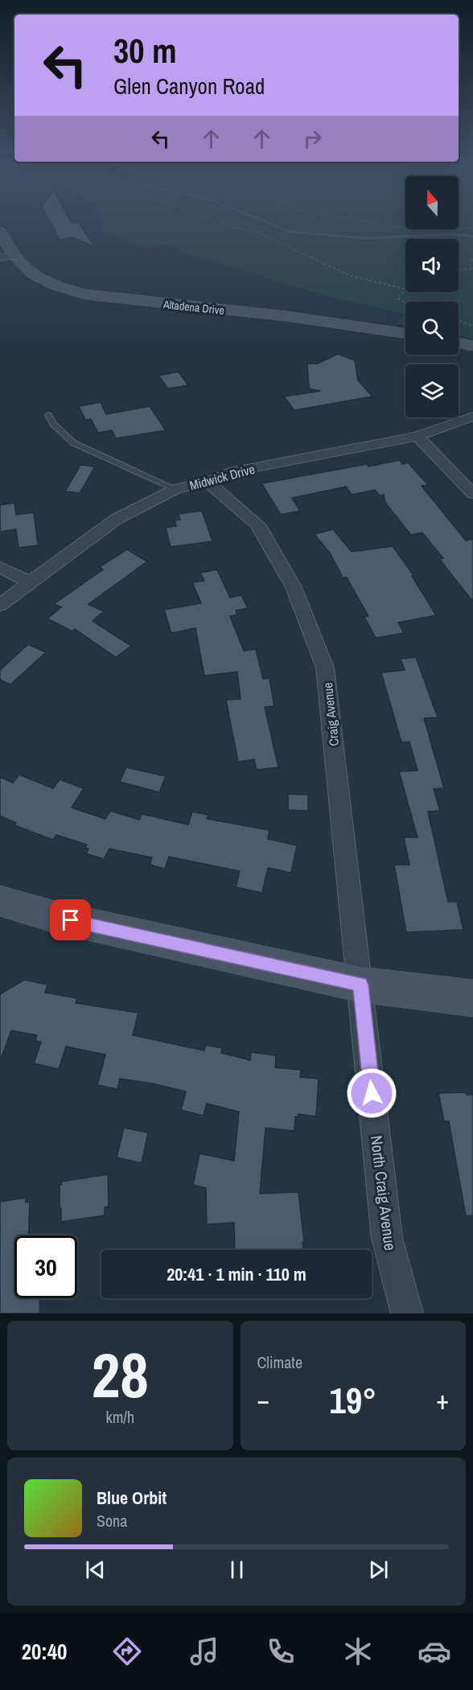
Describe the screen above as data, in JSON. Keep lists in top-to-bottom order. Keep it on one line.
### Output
{"streets":{"main road":["Altadena Drive"],"street":["Midwick Drive","Craig Avenue","North Craig Avenue"]},"crossings":[["Midwick Drive","Craig Avenue"],["Craig Avenue","North Craig Avenue"]],"north":"top","page":{"turn":["30 m","Glen Canyon Road"],"limit":"30","trip":"20:41 · 1 min · 110 m","tile":[["28","km/h"],"Climate"],"heat":["−","19°","+"],"song":["Blue Orbit","Sona"],"tabs":"20:40"}}
